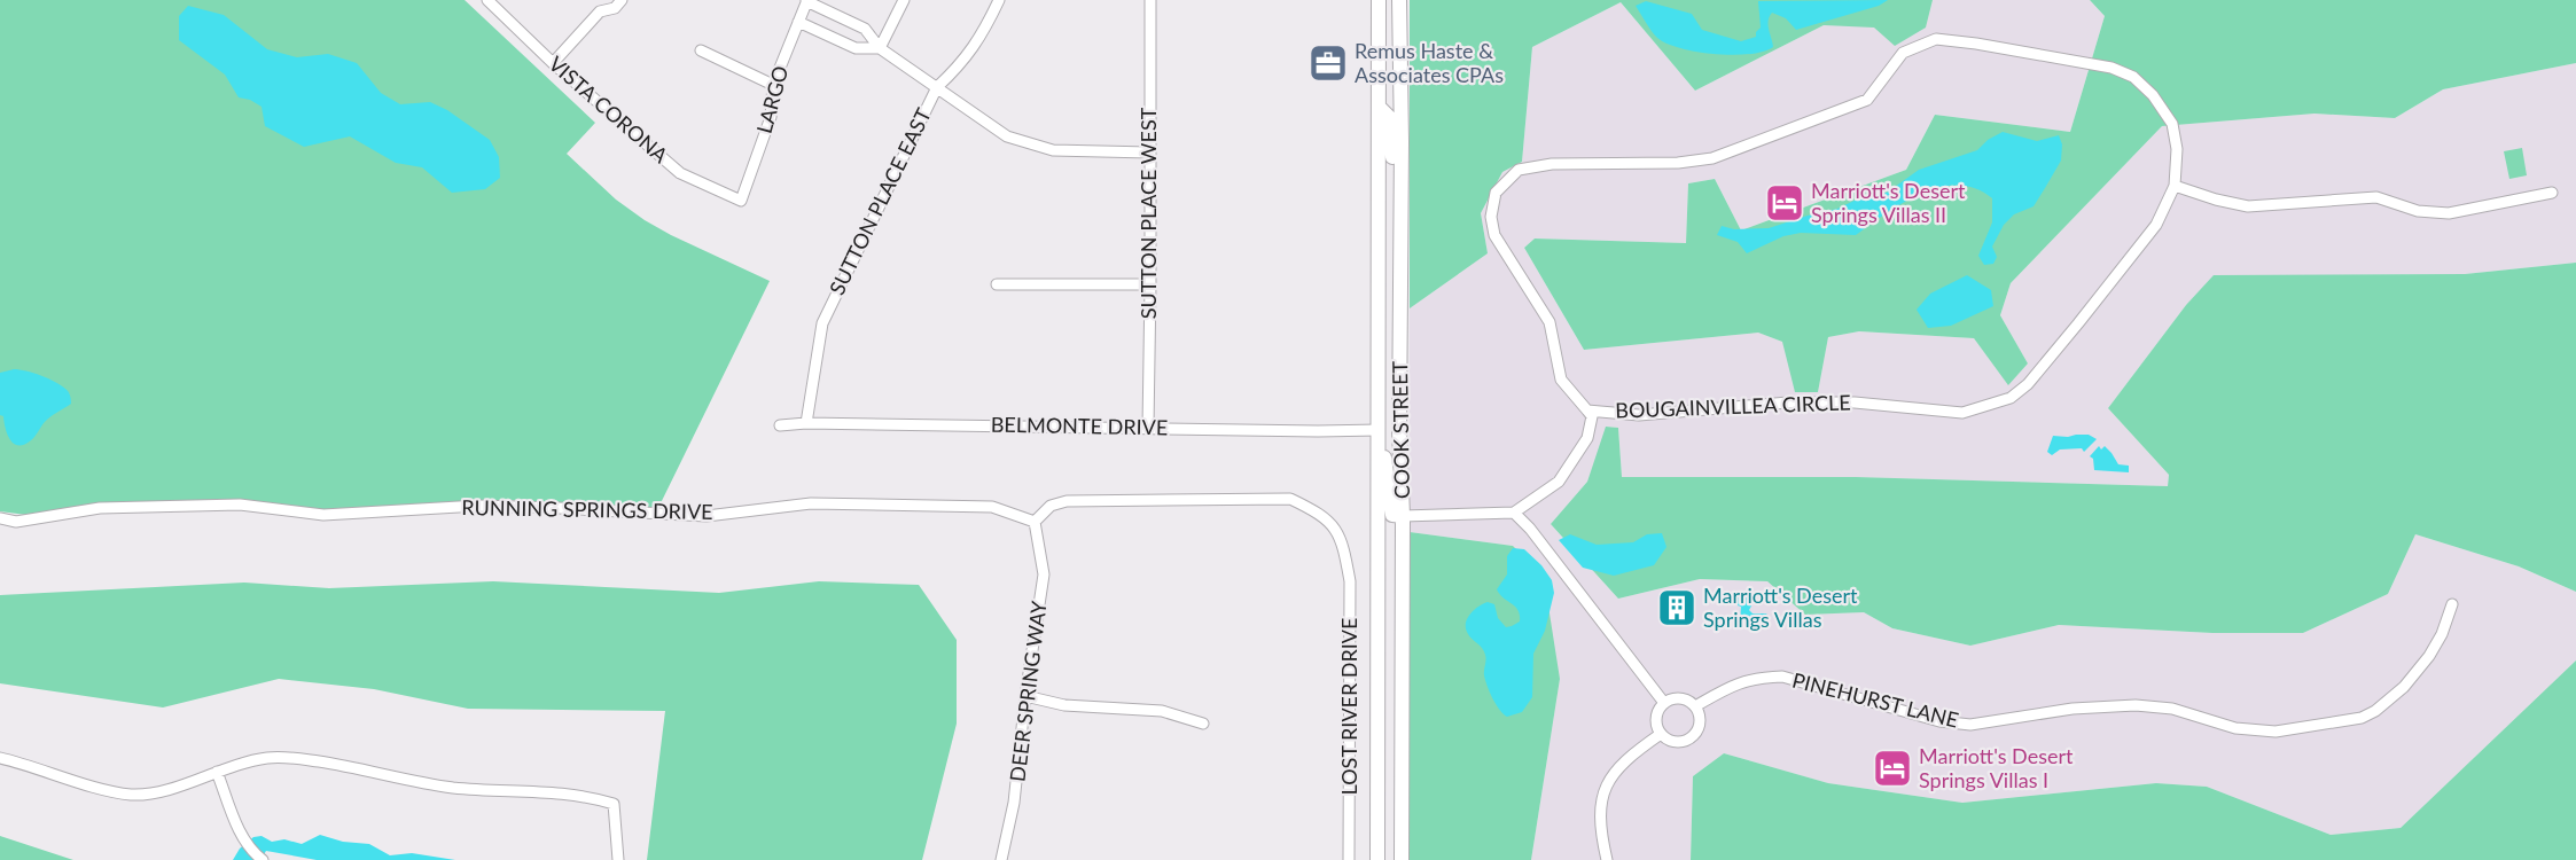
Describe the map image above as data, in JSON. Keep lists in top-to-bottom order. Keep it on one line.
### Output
{"streets":{"main road":["COOK STREET"],"street":["LARGO","VISTA CORONA","SUTTON PLACE EAST","SUTTON PLACE WEST","BOUGAINVILLEA CIRCLE","BELMONTE DRIVE","RUNNING SPRINGS DRIVE","DEER SPRING WAY","PINEHURST LANE","LOST RIVER DRIVE"]},"crossings":[["LARGO","VISTA CORONA"],["SUTTON PLACE EAST","BELMONTE DRIVE"],["SUTTON PLACE WEST","BELMONTE DRIVE"],["BELMONTE DRIVE","COOK STREET"],["RUNNING SPRINGS DRIVE","DEER SPRING WAY"],["RUNNING SPRINGS DRIVE","LOST RIVER DRIVE"],["DEER SPRING WAY","LOST RIVER DRIVE"]],"places":{"office":["Remus Haste & Associates CPAs"],"hotel":["Marriott's Desert Springs Villas II","Marriott's Desert Springs Villas I"],"building":["Marriott's Desert Springs Villas"]}}
